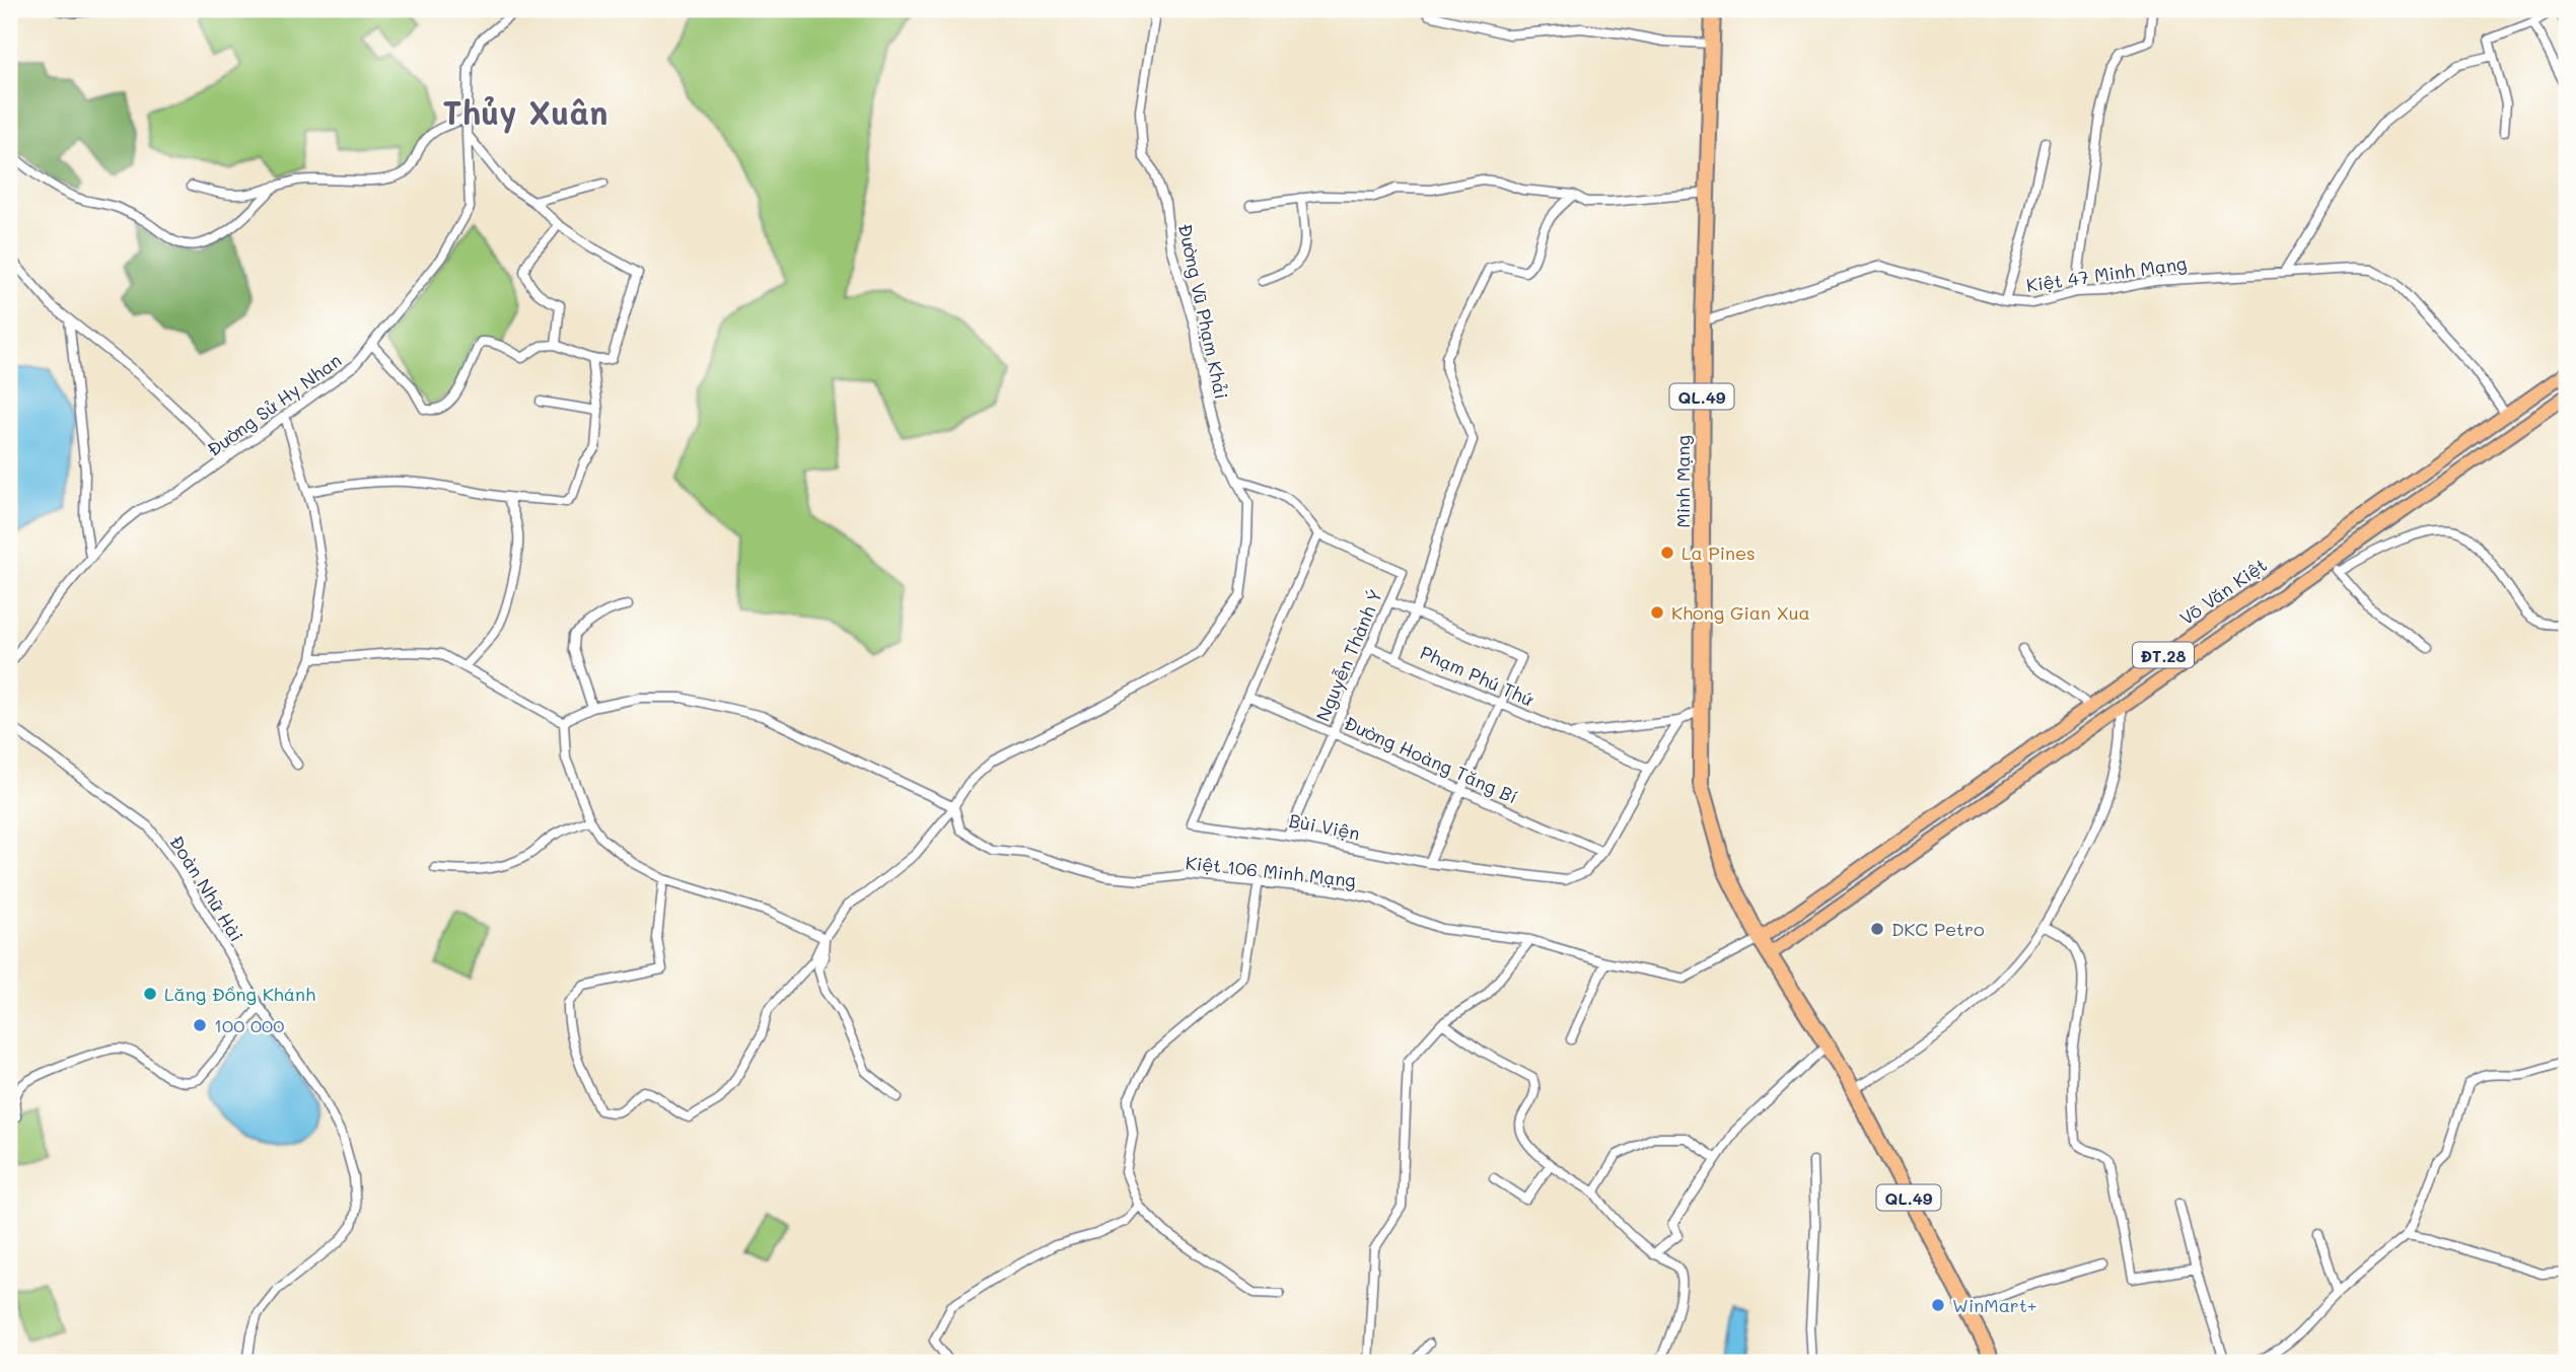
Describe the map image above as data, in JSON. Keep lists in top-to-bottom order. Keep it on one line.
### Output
{"streets":{"highway":["QL.49","Minh Mạng"],"main road":["Võ Văn Kiệt","ĐT.28"],"street":["Kiệt 47 Minh Mạng","Đường Vũ Phạm Khải","Đường Sử Hy Nhan","Nguyễn Thành Ý","Phạm Phú Thứ","Đường Hoàng Tăng Bí","Bùi Viện","Kiệt 106 Minh Mạng","Đoàn Nhữ Hài"]},"crossings":[["Kiệt 47 Minh Mạng","Minh Mạng"],["Kiệt 47 Minh Mạng","Võ Văn Kiệt"],["Đường Vũ Phạm Khải","Kiệt 106 Minh Mạng"],["QL.49","Minh Mạng"],["QL.49","Võ Văn Kiệt"],["QL.49","Kiệt 106 Minh Mạng"],["Minh Mạng","Võ Văn Kiệt"],["Minh Mạng","Phạm Phú Thứ"],["Minh Mạng","Kiệt 106 Minh Mạng"],["Võ Văn Kiệt","Kiệt 106 Minh Mạng"],["Nguyễn Thành Ý","Phạm Phú Thứ"],["Nguyễn Thành Ý","Đường Hoàng Tăng Bí"],["Nguyễn Thành Ý","Bùi Viện"],["Phạm Phú Thứ","Bùi Viện"],["Đường Hoàng Tăng Bí","Bùi Viện"]],"districts":["Thủy Xuân"],"places":["La Pines","Khong Gian Xua","DKC Petro","Lăng Đồng Khánh","100 000","WinMart+"]}
